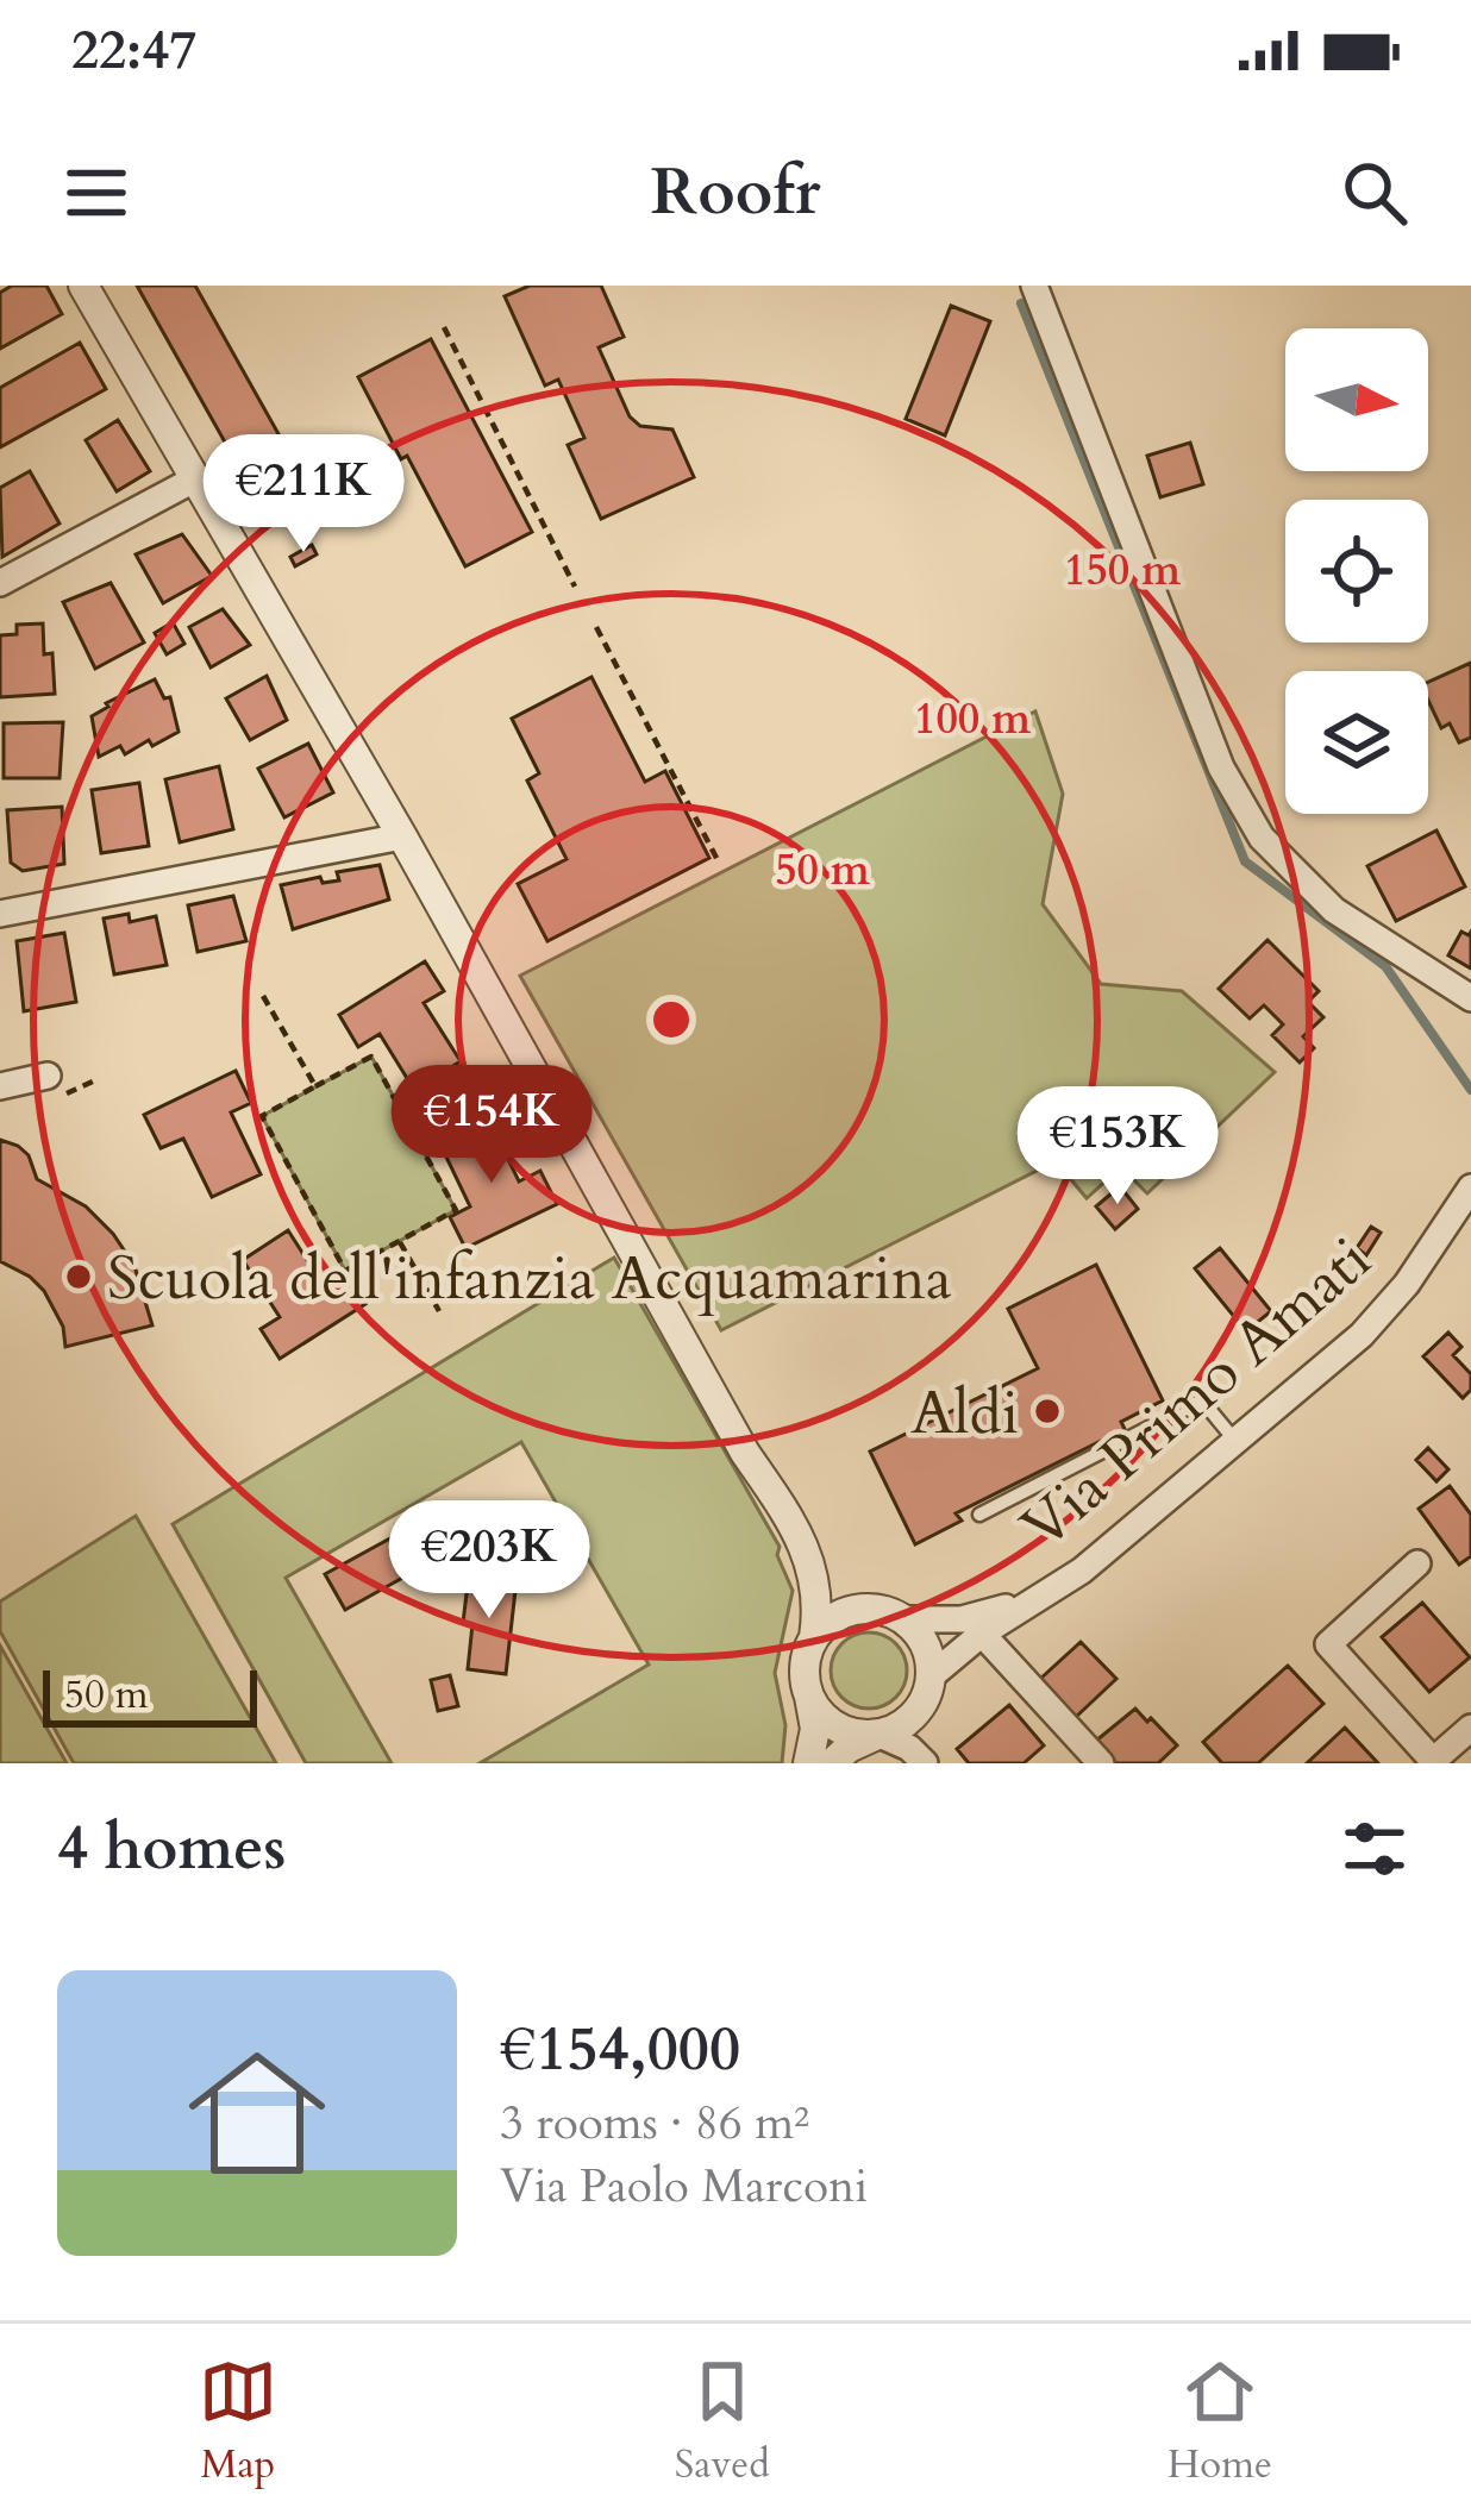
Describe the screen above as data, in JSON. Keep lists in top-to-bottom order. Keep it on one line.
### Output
{"streets":{"street":["Via Primo Amati"]},"places":["Scuola dell'infanzia Acquamarina","Aldi"],"scale_bar":"50 m","north":"right","page":{"status":"22:47","header":"Roofr","price":["€211K","€154K","€153K","€203K"],"scale":"50 m","heading":"4 homes","list":[{"name":"€154,000","note":"3 rooms · 86 m² · Via Paolo Marconi"}],"tabs":["Map","Saved","Home"]},"rings":["150 m","100 m","50 m"]}
